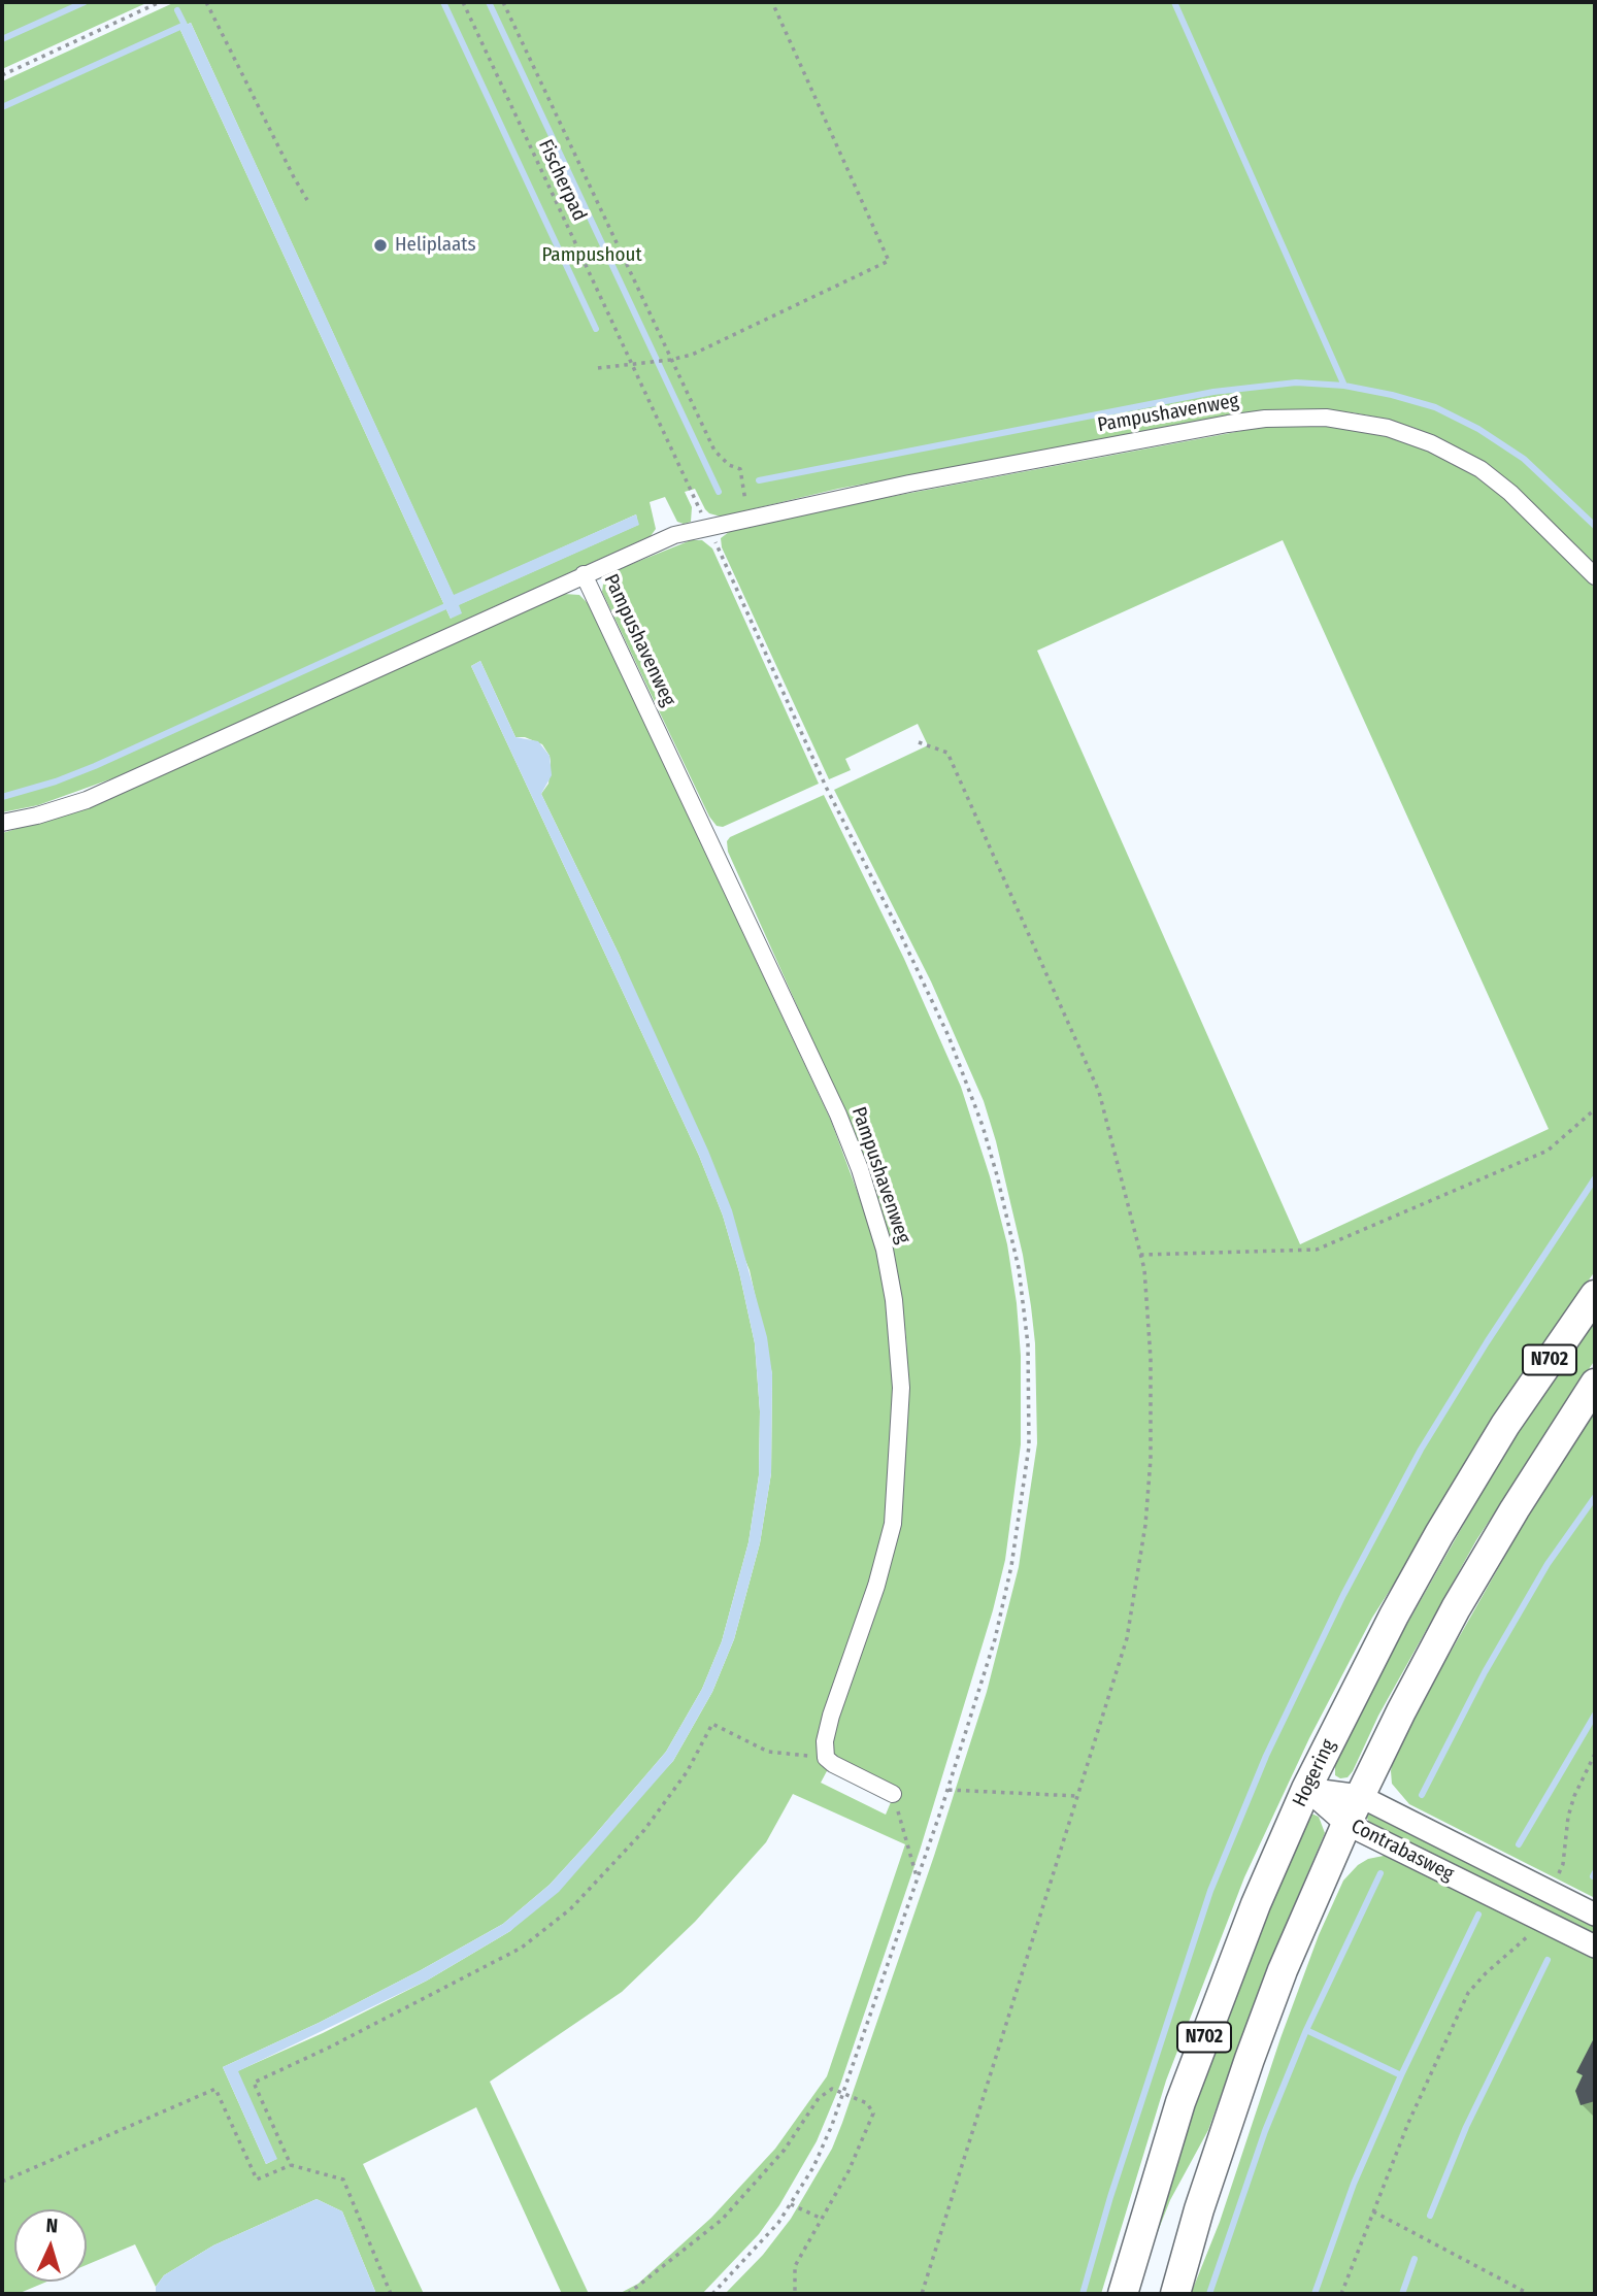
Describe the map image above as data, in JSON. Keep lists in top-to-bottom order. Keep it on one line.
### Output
{"streets":{"highway":["N702","Hogering"],"street":["Pampushavenweg","Contrabasweg"],"path":["Fischerpad"]},"crossings":[["Fischerpad","Pampushavenweg"],["N702","Contrabasweg"],["Hogering","Contrabasweg"]],"parks":["Pampushout"],"places":["Heliplaats"],"north":"top"}
